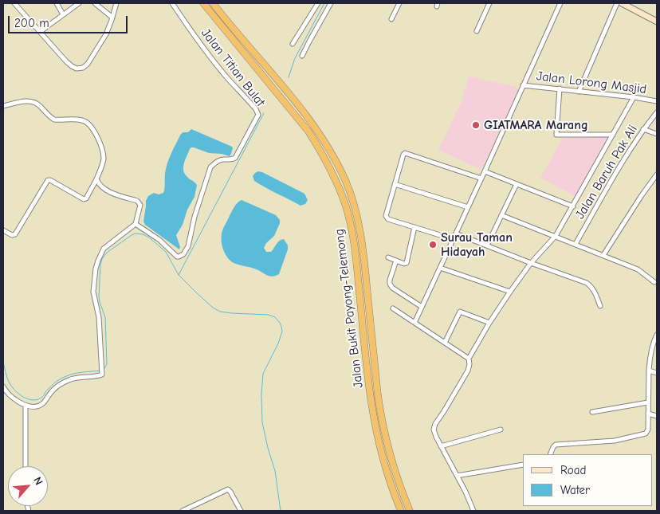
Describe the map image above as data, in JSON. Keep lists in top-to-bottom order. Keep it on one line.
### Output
{"streets":{"highway":["Jalan Bukit Payong-Telemong"],"street":["Jalan Titian Bulat","Jalan Lorong Masjid","Jalan Baruh Pak Ali"]},"places":["GIATMARA Marang","Surau Taman Hidayah"],"legend":["Road","Water"],"scale_bar":"200 m","north":"top right"}
